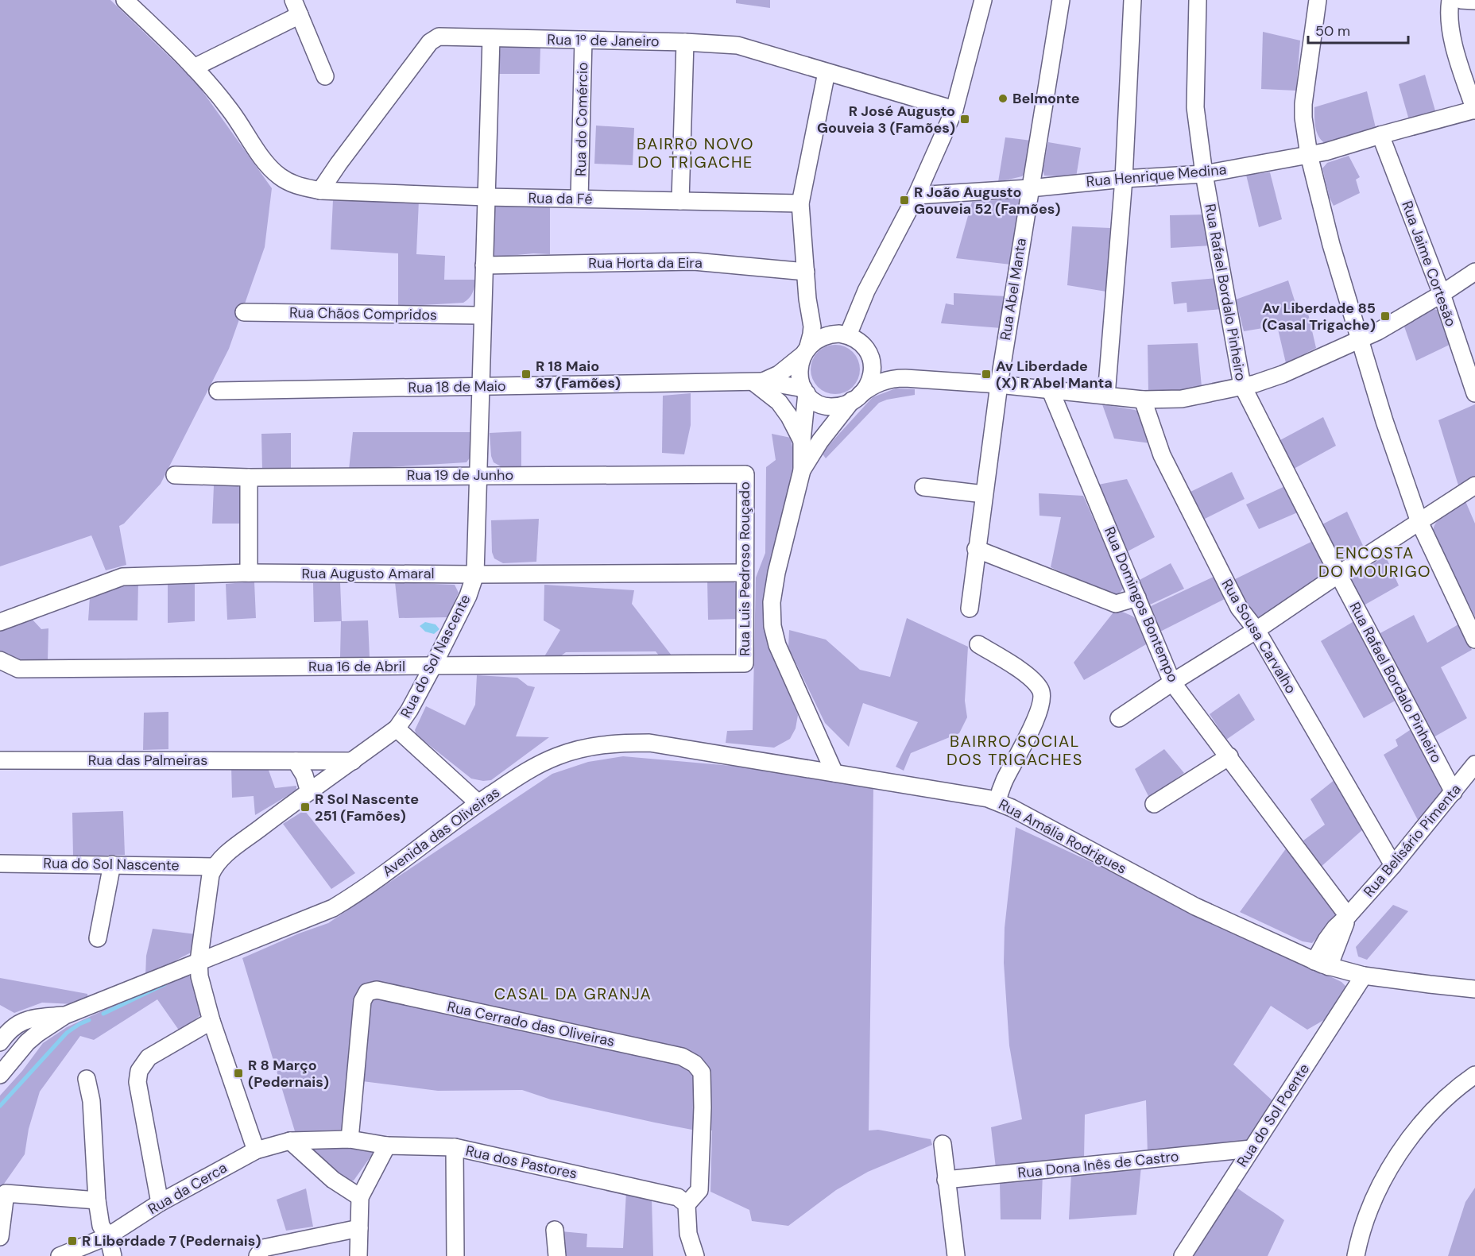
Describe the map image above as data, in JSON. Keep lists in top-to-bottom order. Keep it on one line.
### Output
{"streets":{"street":["Rua 1º de Janeiro","Rua do Comércio","Rua Henrique Medina","Rua da Fé","Rua Horta da Eira","Rua Jaime Cortesão","Rua Abel Manta","Rua Rafael Bordalo Pinheiro","Rua Chãos Compridos","Rua 18 de Maio","Rua 19 de Junho","Rua Luis Pedroso Rouçado","Rua Augusto Amaral","Rua Domingos Bontempo","Rua Sousa Carvalho","Rua do Sol Nascente","Rua 16 de Abril","Rua das Palmeiras","Avenida das Oliveiras","Rua Amália Rodrigues","Rua Belisário Pimenta","Rua Cerrado das Oliveiras","Rua do Sol Poente","Rua dos Pastores","Rua Dona Inês de Castro","Rua da Cerca"]},"crossings":[["Rua 1º de Janeiro","Rua do Comércio"],["Rua 1º de Janeiro","Rua da Fé"],["Rua 1º de Janeiro","Rua do Sol Nascente"],["Rua do Comércio","Rua da Fé"],["Rua Henrique Medina","Rua Jaime Cortesão"],["Rua Henrique Medina","Rua Abel Manta"],["Rua Henrique Medina","Rua Rafael Bordalo Pinheiro"],["Rua da Fé","Rua do Sol Nascente"],["Rua Horta da Eira","Rua do Sol Nascente"],["Rua Rafael Bordalo Pinheiro","Rua Belisário Pimenta"],["Rua Chãos Compridos","Rua do Sol Nascente"],["Rua 18 de Maio","Rua do Sol Nascente"],["Rua 19 de Junho","Rua Luis Pedroso Rouçado"],["Rua 19 de Junho","Rua do Sol Nascente"],["Rua Luis Pedroso Rouçado","Rua Augusto Amaral"],["Rua Luis Pedroso Rouçado","Rua 16 de Abril"],["Rua Augusto Amaral","Rua do Sol Nascente"],["Rua Domingos Bontempo","Rua Belisário Pimenta"],["Rua Sousa Carvalho","Rua Belisário Pimenta"],["Rua do Sol Nascente","Rua 16 de Abril"],["Rua do Sol Nascente","Rua das Palmeiras"],["Avenida das Oliveiras","Rua Amália Rodrigues"],["Rua Amália Rodrigues","Rua Belisário Pimenta"],["Rua Amália Rodrigues","Rua do Sol Poente"],["Rua Cerrado das Oliveiras","Rua dos Pastores"],["Rua Cerrado das Oliveiras","Rua da Cerca"],["Rua do Sol Poente","Rua Dona Inês de Castro"],["Rua dos Pastores","Rua da Cerca"]],"districts":["BAIRRO NOVO DO TRIGACHE","ENCOSTA DO MOURIGO","BAIRRO SOCIAL DOS TRIGACHES","CASAL DA GRANJA"],"places":{"other":["Belmonte"],"transit":["R José Augusto Gouveia 3 (Famões)","R João Augusto Gouveia 52 (Famões)","Av Liberdade 85 (Casal Trigache)","R 18 Maio 37 (Famões)","Av Liberdade (X) R Abel Manta","R Sol Nascente 251 (Famões)","R 8 Março (Pedernais)","R Liberdade 7 (Pedernais)"]},"scale_bar":"50 m"}
